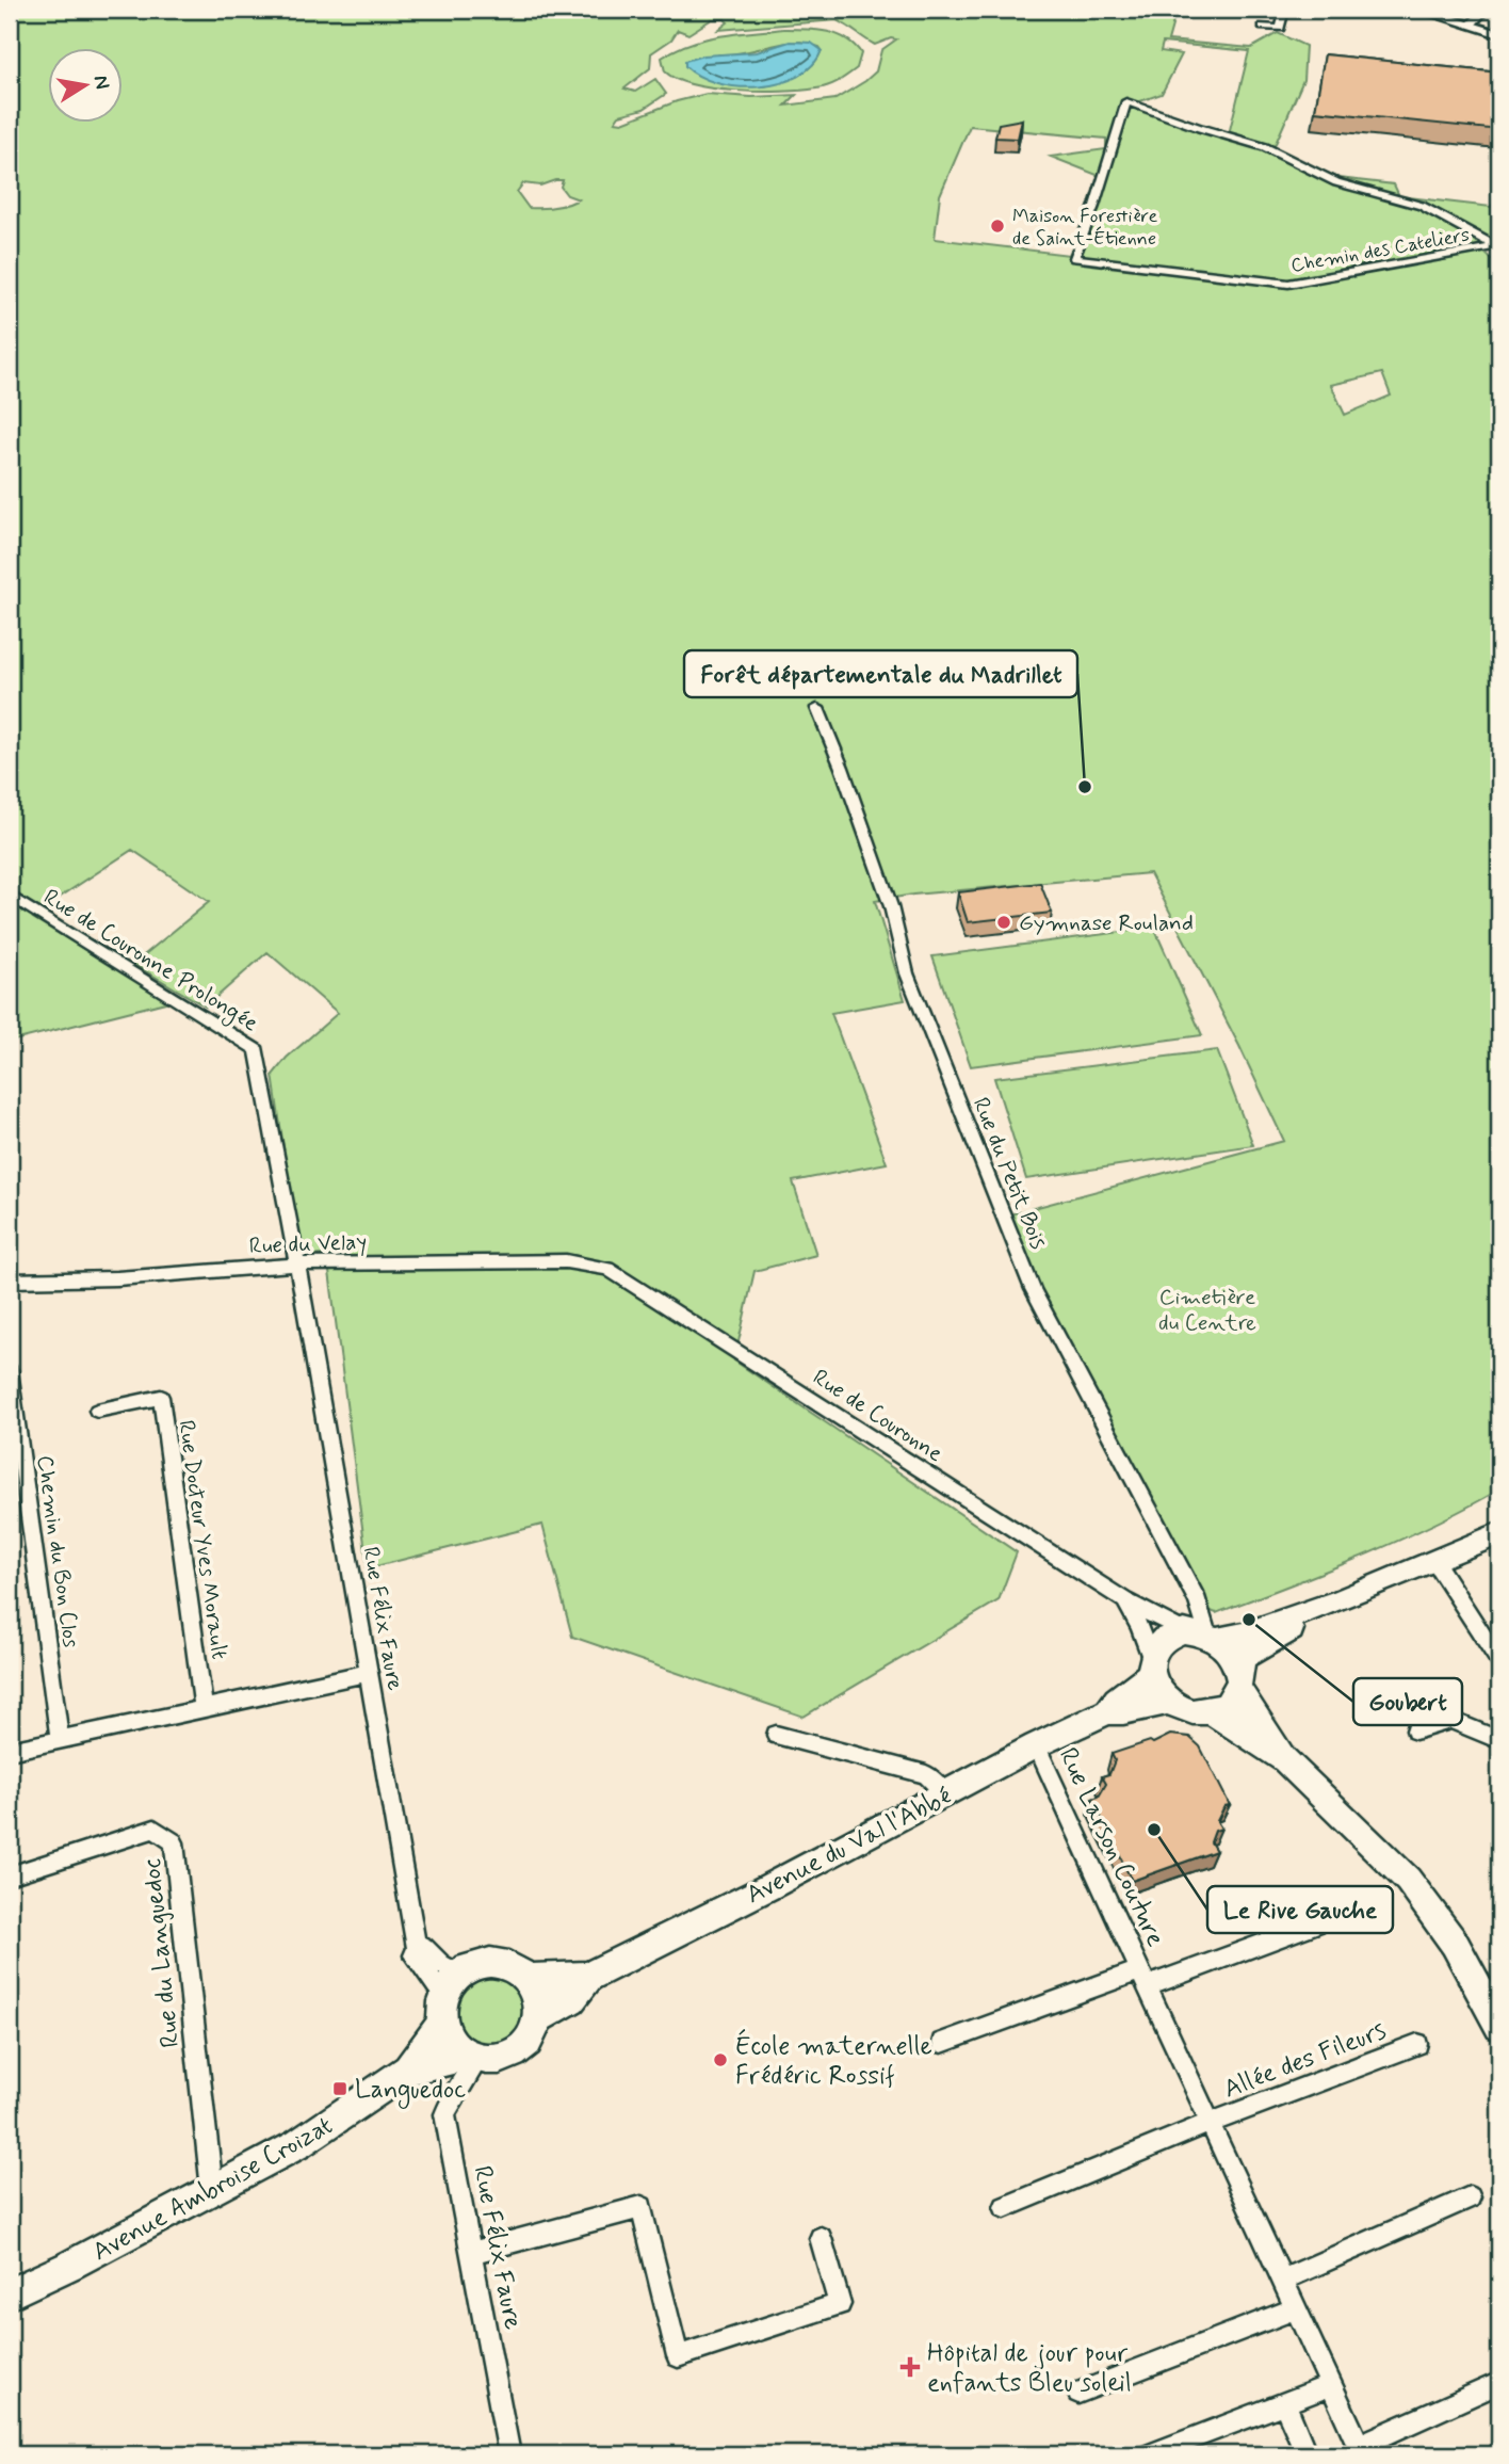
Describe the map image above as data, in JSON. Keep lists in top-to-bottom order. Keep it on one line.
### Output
{"streets":{"main road":["Avenue du Val l'Abbé","Avenue Ambroise Croizat"],"street":["Chemin des Cateliers","Rue de Couronne Prolongée","Rue du Petit Bois","Rue du Velay","Rue de Couronne","Rue Docteur Yves Morault","Chemin du Bon Clos","Rue Félix Faure","Rue Larson Couture","Rue du Languedoc","Allée des Fileurs"]},"crossings":[["Rue de Couronne Prolongée","Rue Félix Faure"],["Rue du Petit Bois","Rue de Couronne"],["Rue du Petit Bois","Avenue du Val l'Abbé"],["Rue du Velay","Rue de Couronne"],["Rue du Velay","Rue Félix Faure"],["Rue de Couronne","Avenue du Val l'Abbé"],["Rue Félix Faure","Avenue du Val l'Abbé"],["Rue Félix Faure","Avenue Ambroise Croizat"],["Avenue du Val l'Abbé","Rue Larson Couture"],["Avenue du Val l'Abbé","Avenue Ambroise Croizat"],["Rue Larson Couture","Allée des Fileurs"],["Rue du Languedoc","Avenue Ambroise Croizat"]],"parks":["Cimetière du Centre"],"places":{"other":["Maison Forestière de Saint-Étienne","Forêt départementale du Madrillet","Gymnase Rouland","Goubert","Le Rive Gauche","École maternelle Frédéric Rossif"],"transit":["Languedoc"],"health":["Hôpital de jour pour enfants Bleu soleil"]},"north":"right"}
